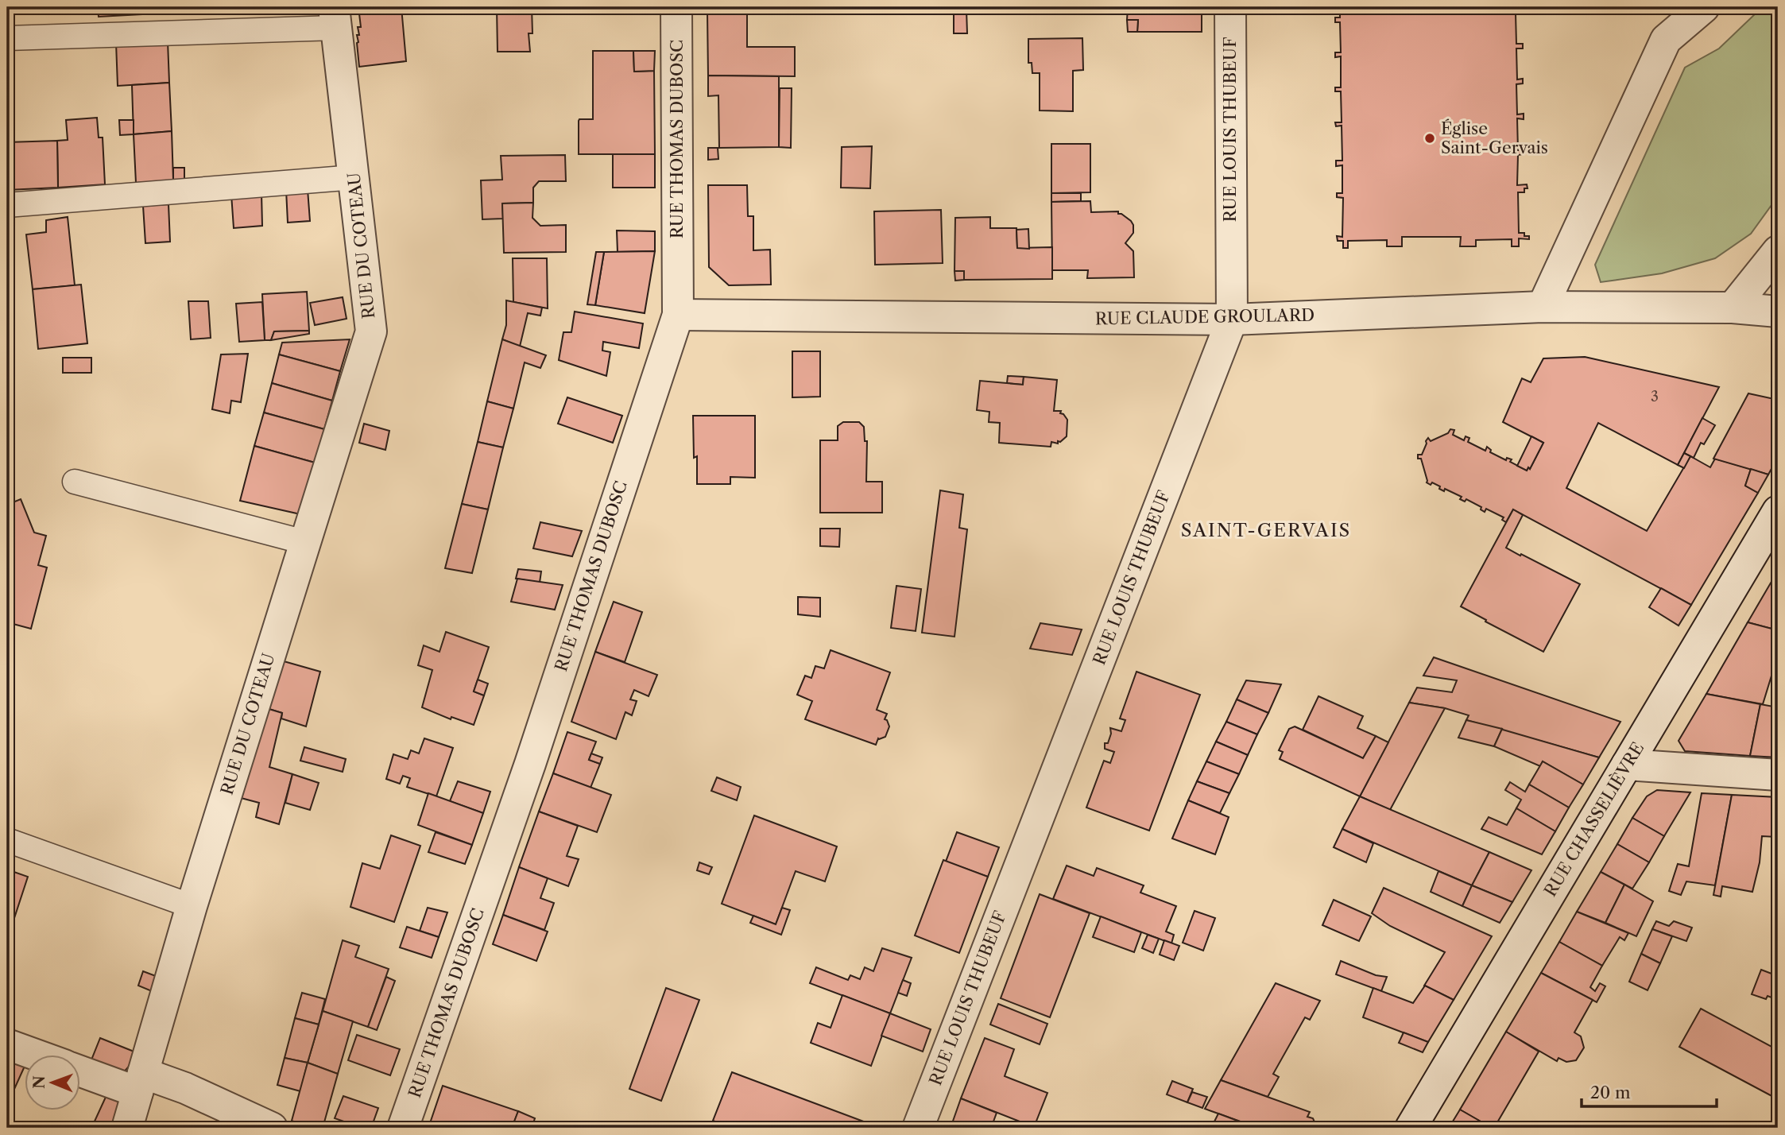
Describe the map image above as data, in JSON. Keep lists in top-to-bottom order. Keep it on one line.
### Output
{"streets":{"street":["RUE LOUIS THUBEUF","RUE THOMAS DUBOSC","RUE DU COTEAU","RUE CLAUDE GROULARD","RUE CHASSELIÈVRE"]},"crossings":[["RUE LOUIS THUBEUF","RUE CLAUDE GROULARD"],["RUE THOMAS DUBOSC","RUE CLAUDE GROULARD"]],"districts":["SAINT-GERVAIS"],"places":["Église Saint-Gervais"],"house_numbers":["3"],"scale_bar":"20 m","north":"left"}
